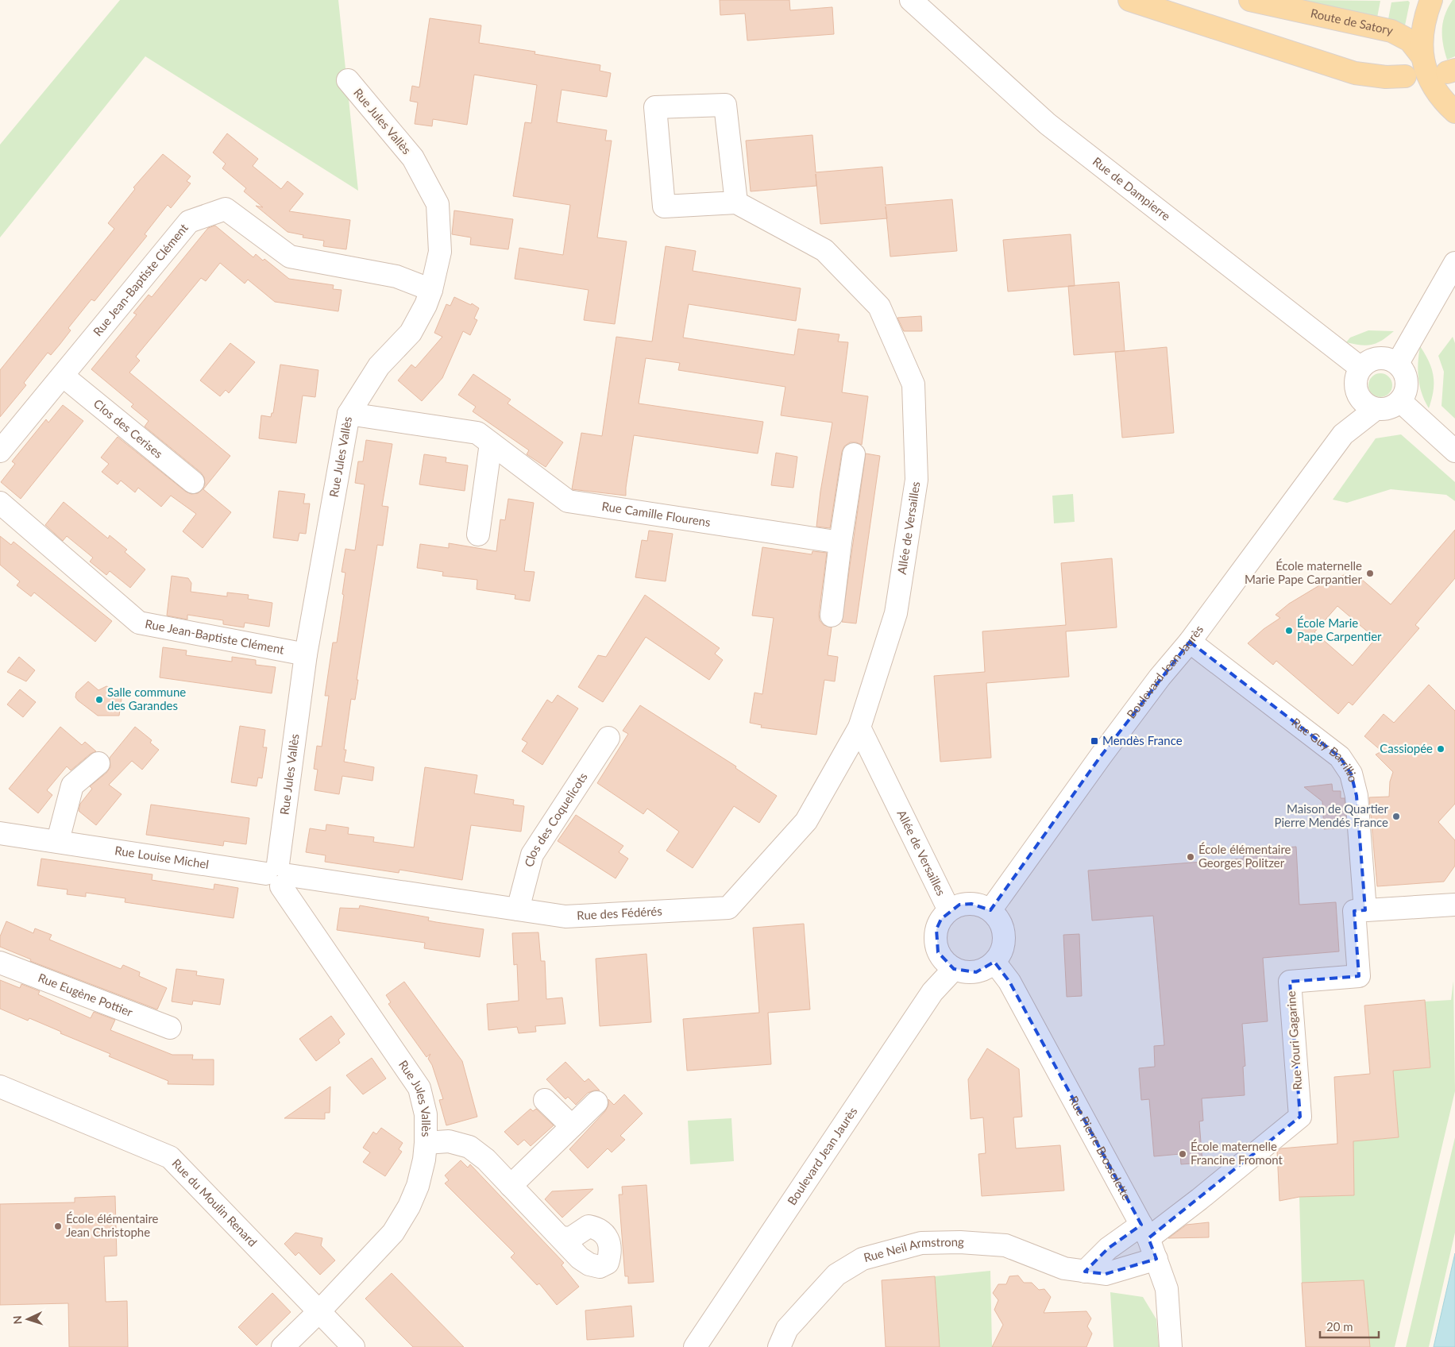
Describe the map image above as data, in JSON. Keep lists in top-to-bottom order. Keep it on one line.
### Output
{"streets":{"main road":["Route de Satory"],"street":["Rue Jules Vallès","Rue de Dampierre","Rue Jean-Baptiste Clément","Clos des Cerises","Rue Camille Flourens","Allée de Versailles","Boulevard Jean Jaurès","Rue Guy Barrillio","Clos des Coquelicots","Rue Louise Michel","Rue des Fédérés","Rue Eugène Pottier","Rue Youri Gagarine","Rue Pierre Brossolette","Rue du Moulin Renard","Rue Neil Armstrong"]},"crossings":[["Rue Jules Vallès","Rue Jean-Baptiste Clément"],["Rue Jules Vallès","Rue Camille Flourens"],["Rue Jules Vallès","Rue Louise Michel"],["Rue Jules Vallès","Rue des Fédérés"],["Rue Jules Vallès","Rue du Moulin Renard"],["Rue de Dampierre","Boulevard Jean Jaurès"],["Rue Jean-Baptiste Clément","Clos des Cerises"],["Allée de Versailles","Boulevard Jean Jaurès"],["Allée de Versailles","Rue des Fédérés"],["Allée de Versailles","Rue Pierre Brossolette"],["Boulevard Jean Jaurès","Rue Guy Barrillio"],["Boulevard Jean Jaurès","Rue Pierre Brossolette"],["Rue Guy Barrillio","Rue Youri Gagarine"],["Clos des Coquelicots","Rue des Fédérés"],["Rue Louise Michel","Rue des Fédérés"],["Rue Youri Gagarine","Rue Pierre Brossolette"],["Rue Pierre Brossolette","Rue Neil Armstrong"]],"places":{"other":["École maternelle Marie Pape Carpantier","École Marie Pape Carpentier","Salle commune des Garandes","Cassiopée","Maison de Quartier Pierre Mendés France","École élémentaire Georges Politzer","École maternelle Francine Fromont","École élémentaire Jean Christophe"],"transit":["Mendès France"]},"scale_bar":"20 m","north":"left"}
